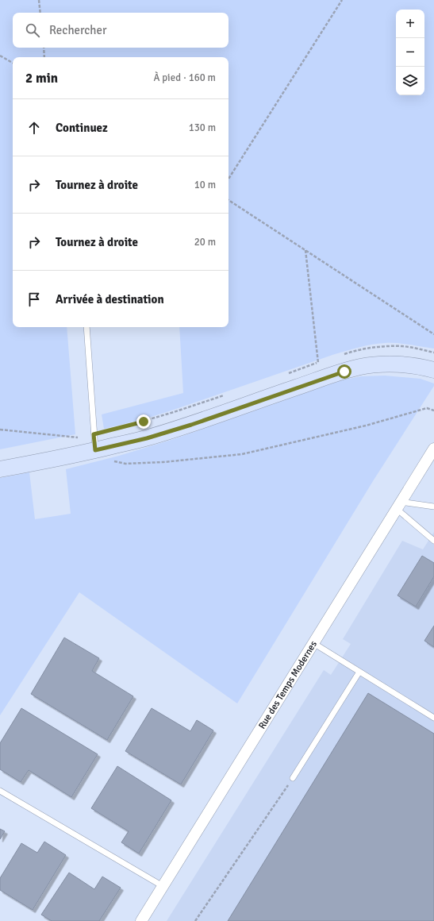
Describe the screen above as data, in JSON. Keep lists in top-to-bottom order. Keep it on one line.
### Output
{"streets":{"street":["Rue des Temps Modernes"]},"page":{"map_buttons":["+","−"],"search":"Rechercher","heading":["2 min","À pied · 160 m"],"list":[["Continuez","130 m"],["Tournez à droite","10 m"],["Tournez à droite","20 m"],"Arrivée à destination"]}}
